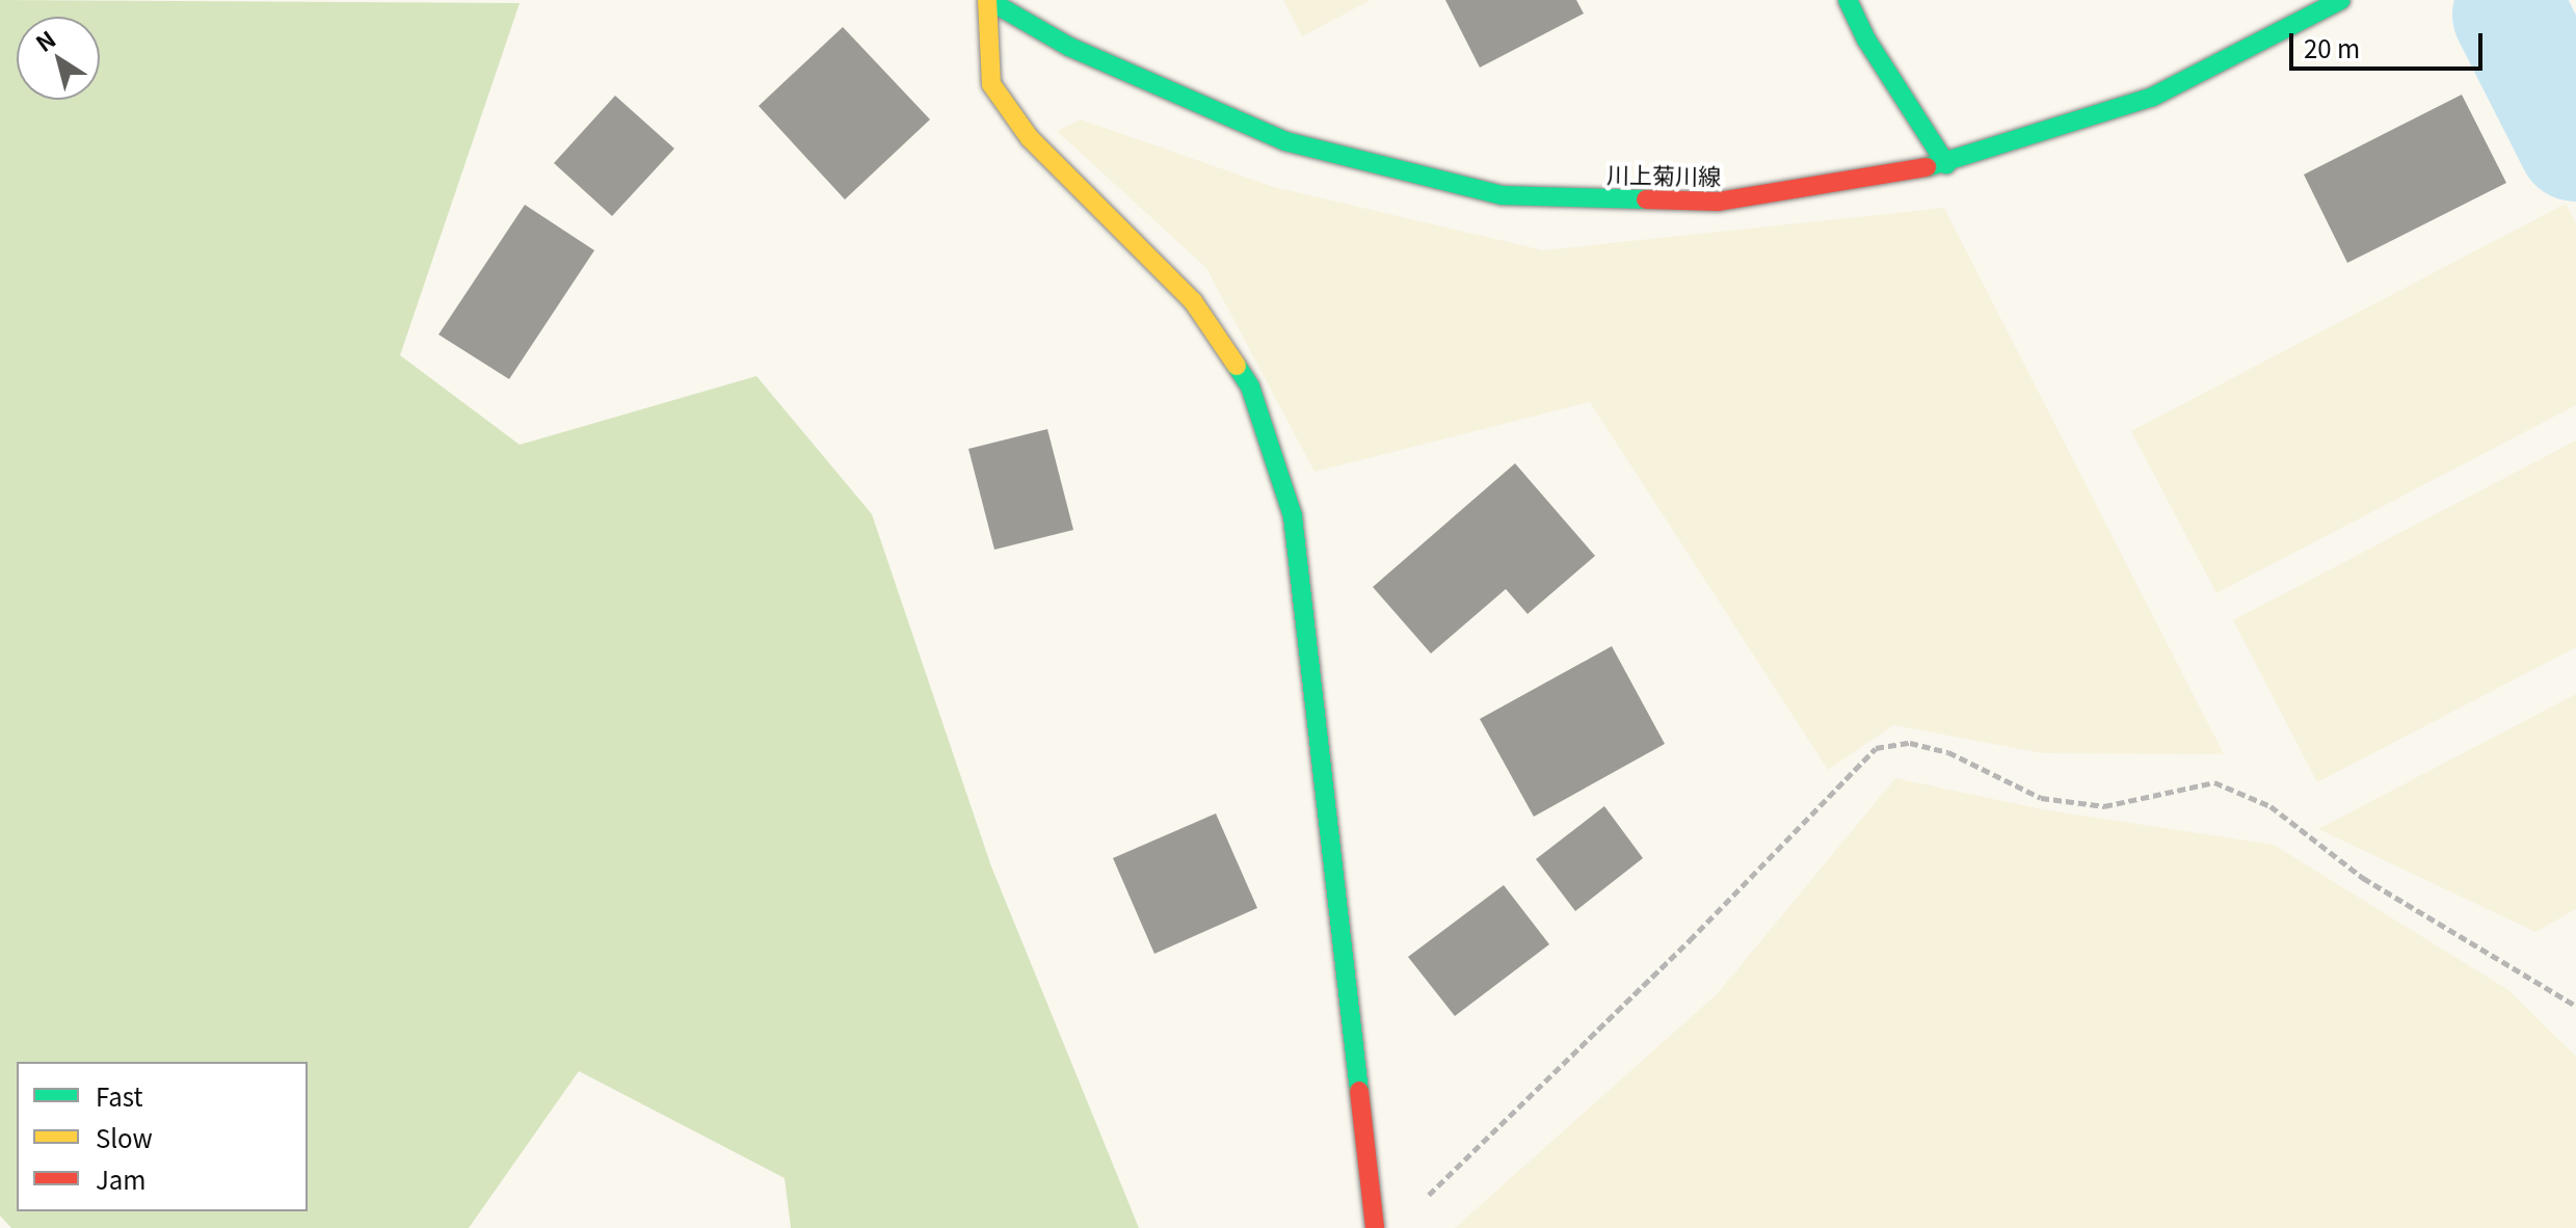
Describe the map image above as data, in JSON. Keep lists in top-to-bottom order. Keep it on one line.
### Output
{"streets":{"street":["川上菊川線"]},"legend":["Fast","Slow","Jam"],"scale_bar":"20 m","north":"top left"}
